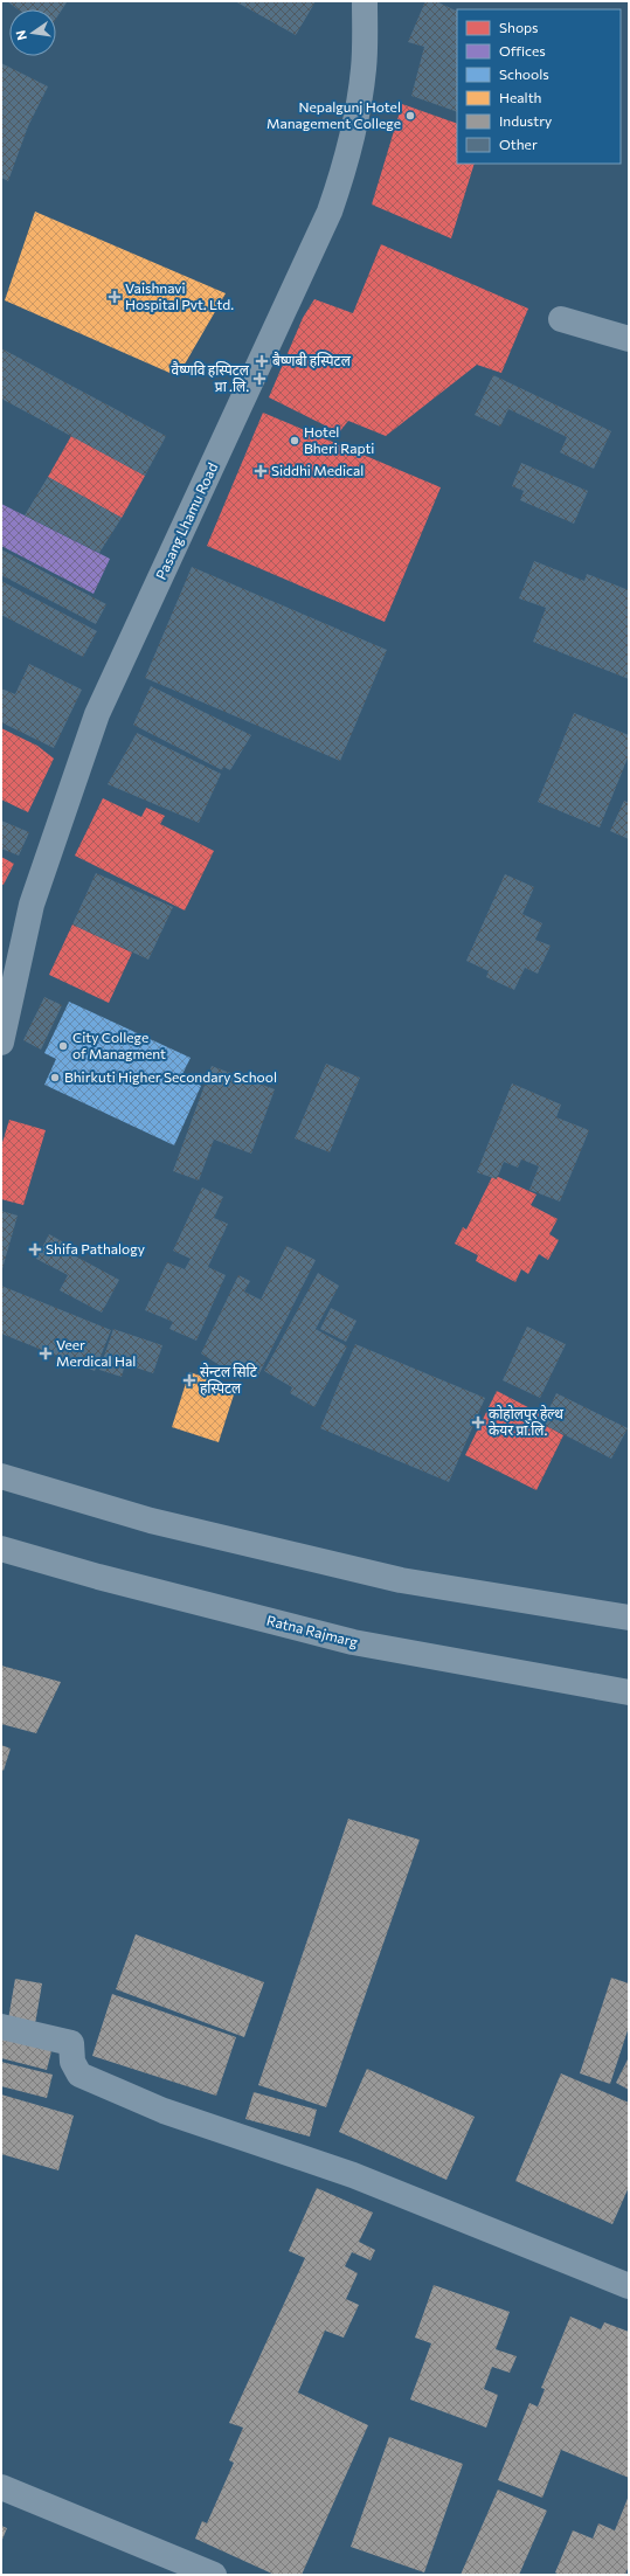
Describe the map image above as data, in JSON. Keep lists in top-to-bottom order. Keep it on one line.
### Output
{"streets":{"highway":["Ratna Rajmarg"],"street":["Pasang Lhamu Road"]},"places":{"other":["Nepalgunj Hotel Management College","Hotel Bheri Rapti","City College of Managment","Bhirkuti Higher Secondary School"],"health":["Vaishnavi Hospital Pvt. Ltd.","बैष्णबी हस्पिटल","वैष्णवि हस्पिटल प्रा .लि.","Siddhi Medical","Shifa Pathalogy","Veer Merdical Hal","सेन्टल सिटि हस्पिटल","काेहाेलपुर हेल्थ केयर प्रा.लि."]},"legend":["Shops","Offices","Schools","Health","Industry","Other"],"north":"left"}
